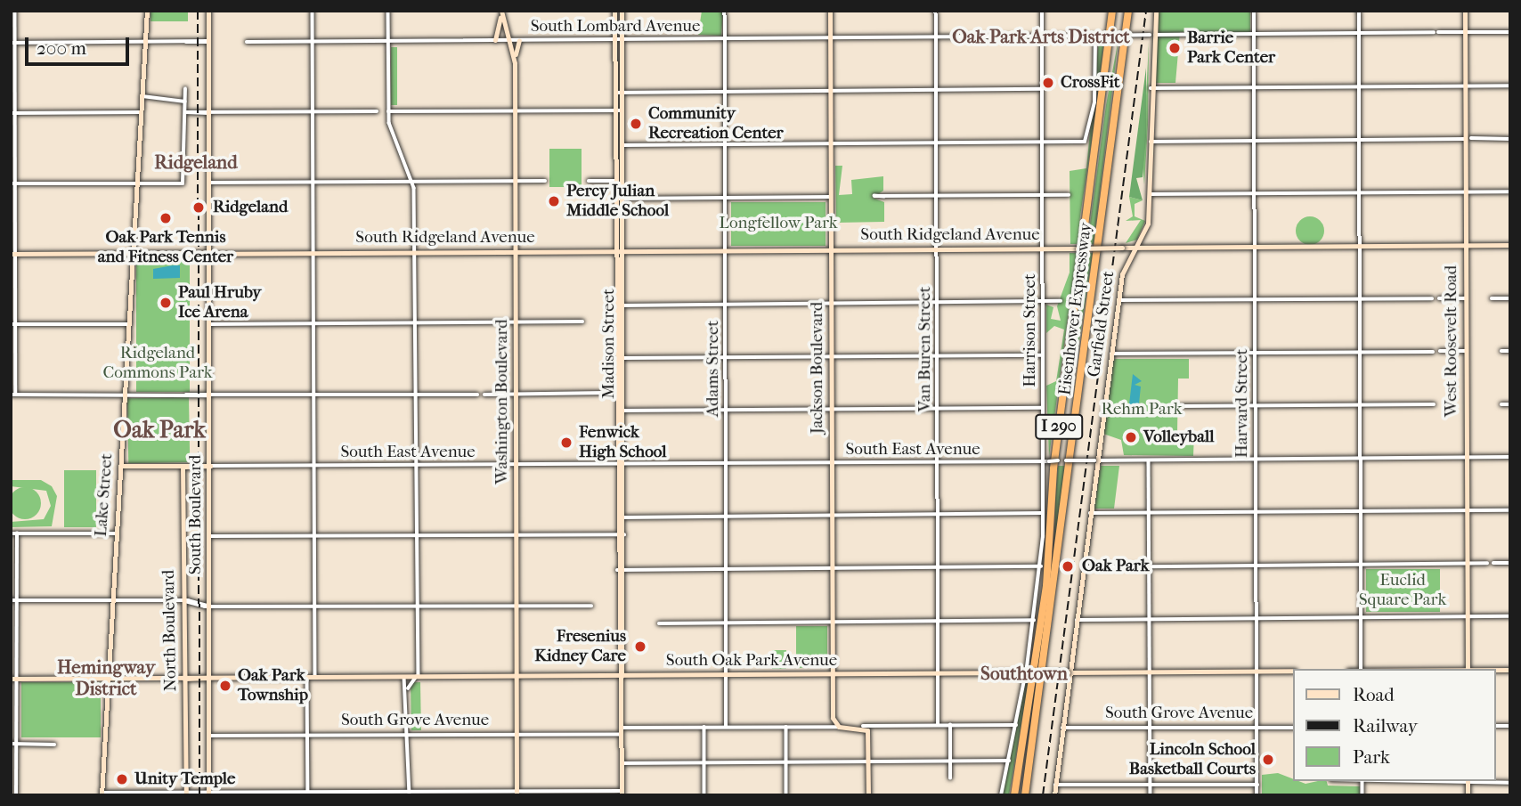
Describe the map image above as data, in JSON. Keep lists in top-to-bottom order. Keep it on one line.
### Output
{"streets":{"highway":["Eisenhower Expressway","I 290"],"street":["South Lombard Avenue","South Ridgeland Avenue","Garfield Street","Harrison Street","West Roosevelt Road","Madison Street","Van Buren Street","Jackson Boulevard","Adams Street","Washington Boulevard","Harvard Street","South East Avenue","Lake Street","South Boulevard","North Boulevard","South Oak Park Avenue","South Grove Avenue"]},"crossings":[["South Lombard Avenue","Garfield Street"],["South Lombard Avenue","Harrison Street"],["South Lombard Avenue","Madison Street"],["South Lombard Avenue","Van Buren Street"],["South Lombard Avenue","Jackson Boulevard"],["South Lombard Avenue","Adams Street"],["South Lombard Avenue","Washington Boulevard"],["South Lombard Avenue","Harvard Street"],["South Ridgeland Avenue","Garfield Street"],["South Ridgeland Avenue","Harrison Street"],["South Ridgeland Avenue","West Roosevelt Road"],["South Ridgeland Avenue","Madison Street"],["South Ridgeland Avenue","Van Buren Street"],["South Ridgeland Avenue","Jackson Boulevard"],["South Ridgeland Avenue","Adams Street"],["South Ridgeland Avenue","Washington Boulevard"],["South Ridgeland Avenue","Harvard Street"],["South Ridgeland Avenue","Lake Street"],["South Ridgeland Avenue","South Boulevard"],["Garfield Street","South East Avenue"],["Garfield Street","South Oak Park Avenue"],["Garfield Street","South Grove Avenue"],["Harrison Street","South East Avenue"],["Harrison Street","South Oak Park Avenue"],["Harrison Street","South Grove Avenue"],["West Roosevelt Road","South East Avenue"],["Madison Street","South East Avenue"],["Madison Street","South Oak Park Avenue"],["Madison Street","South Grove Avenue"],["Van Buren Street","South East Avenue"],["Van Buren Street","South Oak Park Avenue"],["Van Buren Street","South Grove Avenue"],["Jackson Boulevard","South East Avenue"],["Jackson Boulevard","South Oak Park Avenue"],["Jackson Boulevard","South Grove Avenue"],["Adams Street","South East Avenue"],["Adams Street","South Oak Park Avenue"],["Adams Street","South Grove Avenue"],["Washington Boulevard","South East Avenue"],["Washington Boulevard","South Oak Park Avenue"],["Washington Boulevard","South Grove Avenue"],["Harvard Street","South East Avenue"],["Harvard Street","South Oak Park Avenue"],["Harvard Street","South Grove Avenue"],["South East Avenue","South Boulevard"],["Lake Street","South Oak Park Avenue"],["South Boulevard","South Oak Park Avenue"],["South Boulevard","South Grove Avenue"],["North Boulevard","South Oak Park Avenue"]],"districts":["Oak Park Arts District","Ridgeland","Oak Park","Hemingway District","Southtown"],"parks":["Longfellow Park","Ridgeland Commons Park","Rehm Park","Euclid Square Park"],"places":["Barrie Park Center","CrossFit","Community Recreation Center","Percy Julian Middle School","Ridgeland","Oak Park Tennis and Fitness Center","Paul Hruby Ice Arena","Volleyball","Fenwick High School","Oak Park","Fresenius Kidney Care","Oak Park Township","Lincoln School Basketball Courts","Unity Temple"],"legend":["Road","Railway","Park"],"scale_bar":"200 m"}
